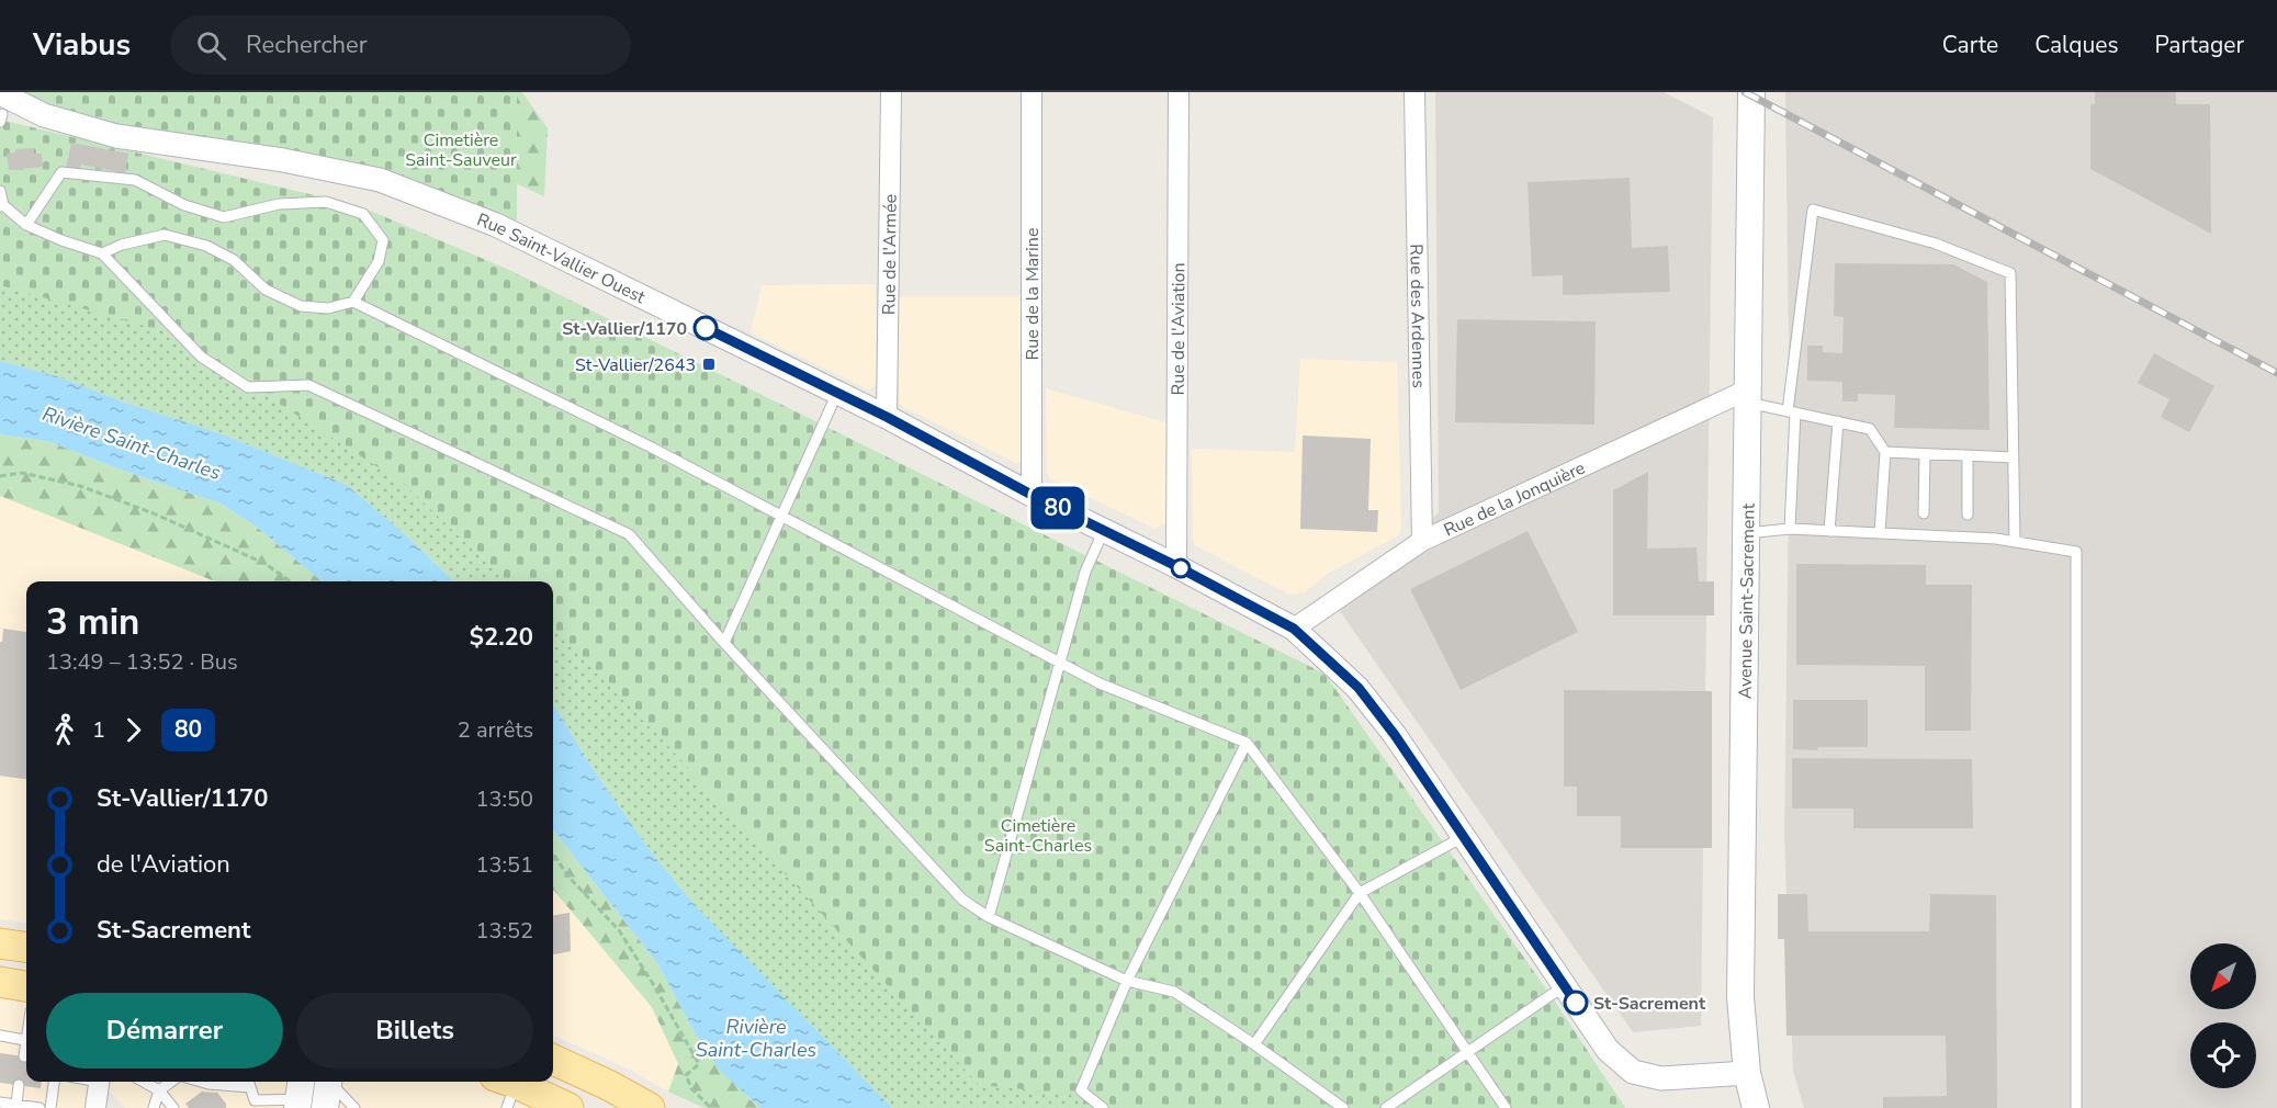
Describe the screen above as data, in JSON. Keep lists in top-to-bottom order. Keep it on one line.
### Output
{"streets":{"main road":["Avenue Saint-Sacrement"],"street":["Rue de l'Armée","Rue Saint-Vallier Ouest","Rue de la Marine","Rue des Ardennes","Rue de l'Aviation","Rue de la Jonquière"]},"crossings":[["Rue de l'Armée","Rue Saint-Vallier Ouest"],["Rue Saint-Vallier Ouest","Rue de la Marine"],["Rue Saint-Vallier Ouest","Rue de l'Aviation"],["Rue Saint-Vallier Ouest","Rue de la Jonquière"],["Rue Saint-Vallier Ouest","Avenue Saint-Sacrement"],["Rue des Ardennes","Rue de la Jonquière"],["Rue de la Jonquière","Avenue Saint-Sacrement"]],"water":["Rivière Saint-Charles"],"parks":["Cimetière Saint-Sauveur","Cimetière Saint-Charles"],"places":{"other":["St-Vallier/1170","St-Sacrement"],"transit":["St-Vallier/2643"]},"lines":["bus line 80"],"north":"bottom left","page":{"header":"Viabus","search":"Rechercher","nav":["Carte","Calques","Partager"],"on_map":"80","heading":["3 min","13:49 – 13:52 · Bus","$2.20"],"legs":["1","80","2 arrêts"],"list":[{"name":"St-Vallier/1170","value":"13:50"},{"name":"de l'Aviation","value":"13:51"},{"name":"St-Sacrement","value":"13:52"}],"buttons":["Démarrer","Billets"]}}
